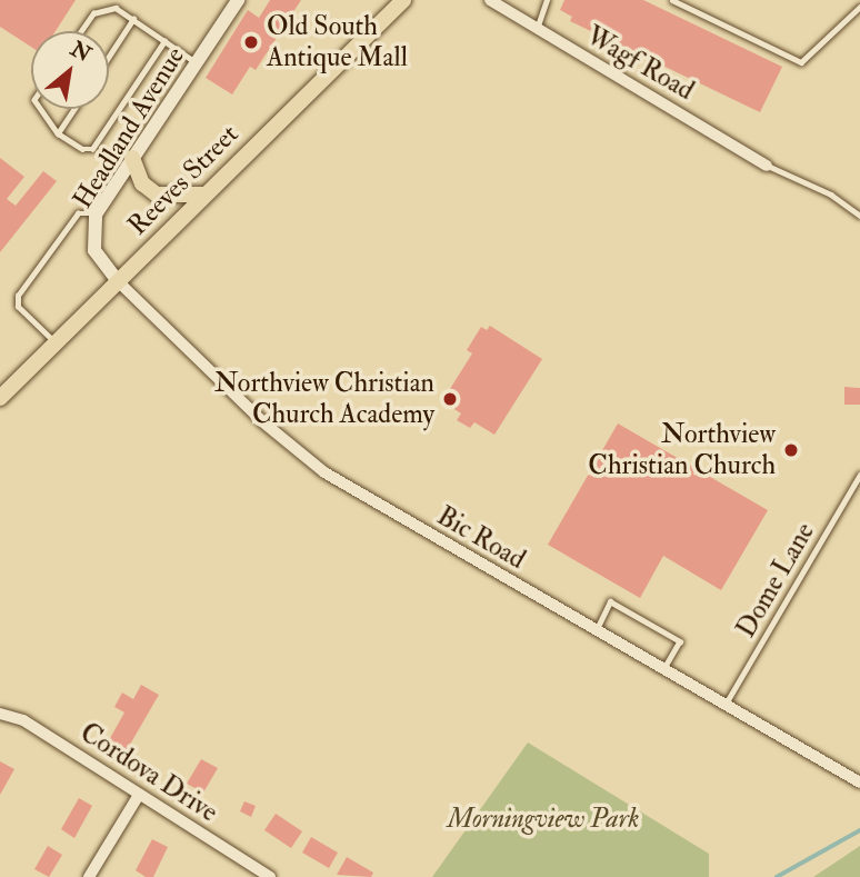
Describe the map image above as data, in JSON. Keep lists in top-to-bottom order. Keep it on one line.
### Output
{"streets":{"main road":["Headland Avenue","Reeves Street"],"street":["Wagf Road","Bic Road","Cordova Drive"],"lane":["Dome Lane"]},"crossings":[["Headland Avenue","Reeves Street"],["Headland Avenue","Bic Road"],["Reeves Street","Bic Road"],["Bic Road","Dome Lane"]],"parks":["Morningview Park"],"places":["Old South Antique Mall","Northview Christian Church Academy","Northview Christian Church"],"north":"top right"}
